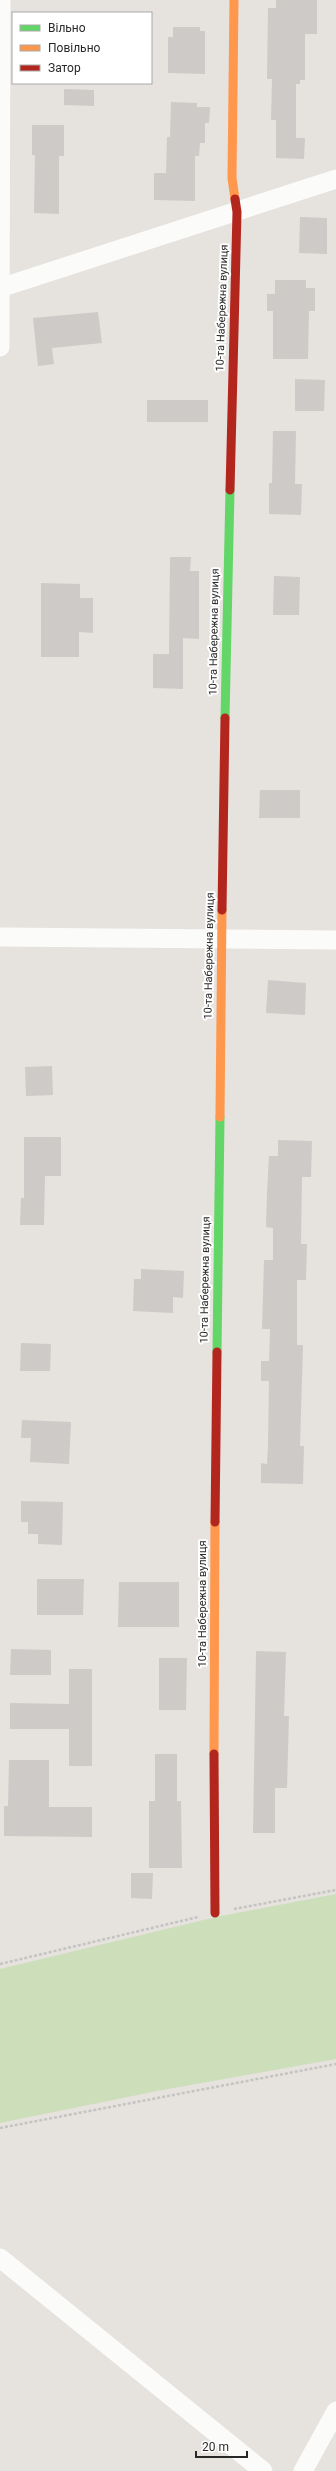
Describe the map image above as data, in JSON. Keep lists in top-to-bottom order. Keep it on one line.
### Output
{"streets":{"street":["10-та Набережна вулиця"]},"legend":["Вільно","Повільно","Затор"],"scale_bar":"20 m"}
